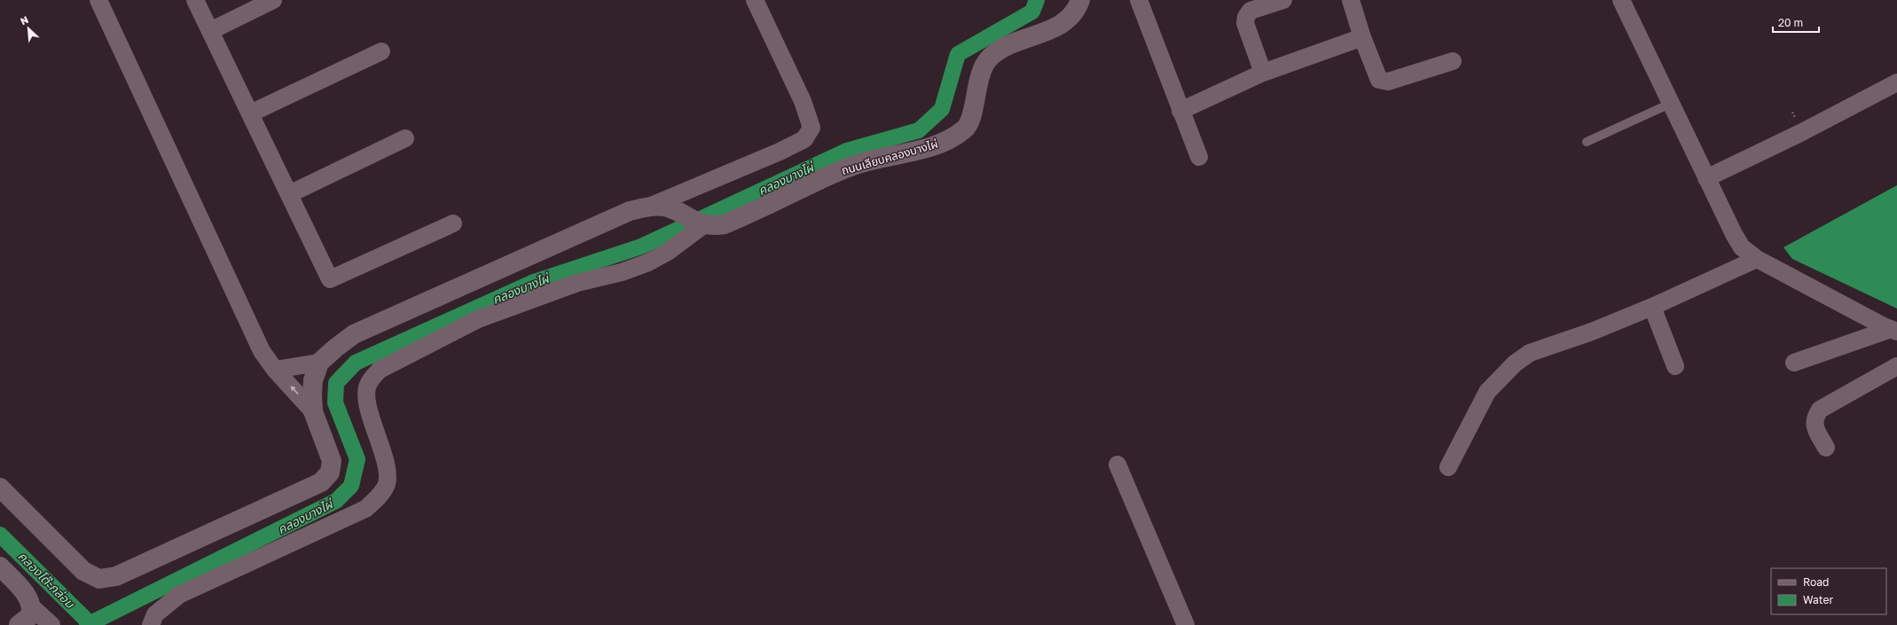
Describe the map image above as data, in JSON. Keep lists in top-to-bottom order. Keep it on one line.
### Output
{"streets":{"street":["ถนนเลียบคลองบางไผ่"]},"water":["คลองบางไผ่","คลองโต๊ะกล่อม"],"legend":["Road","Water"],"scale_bar":"20 m","north":"top left"}
